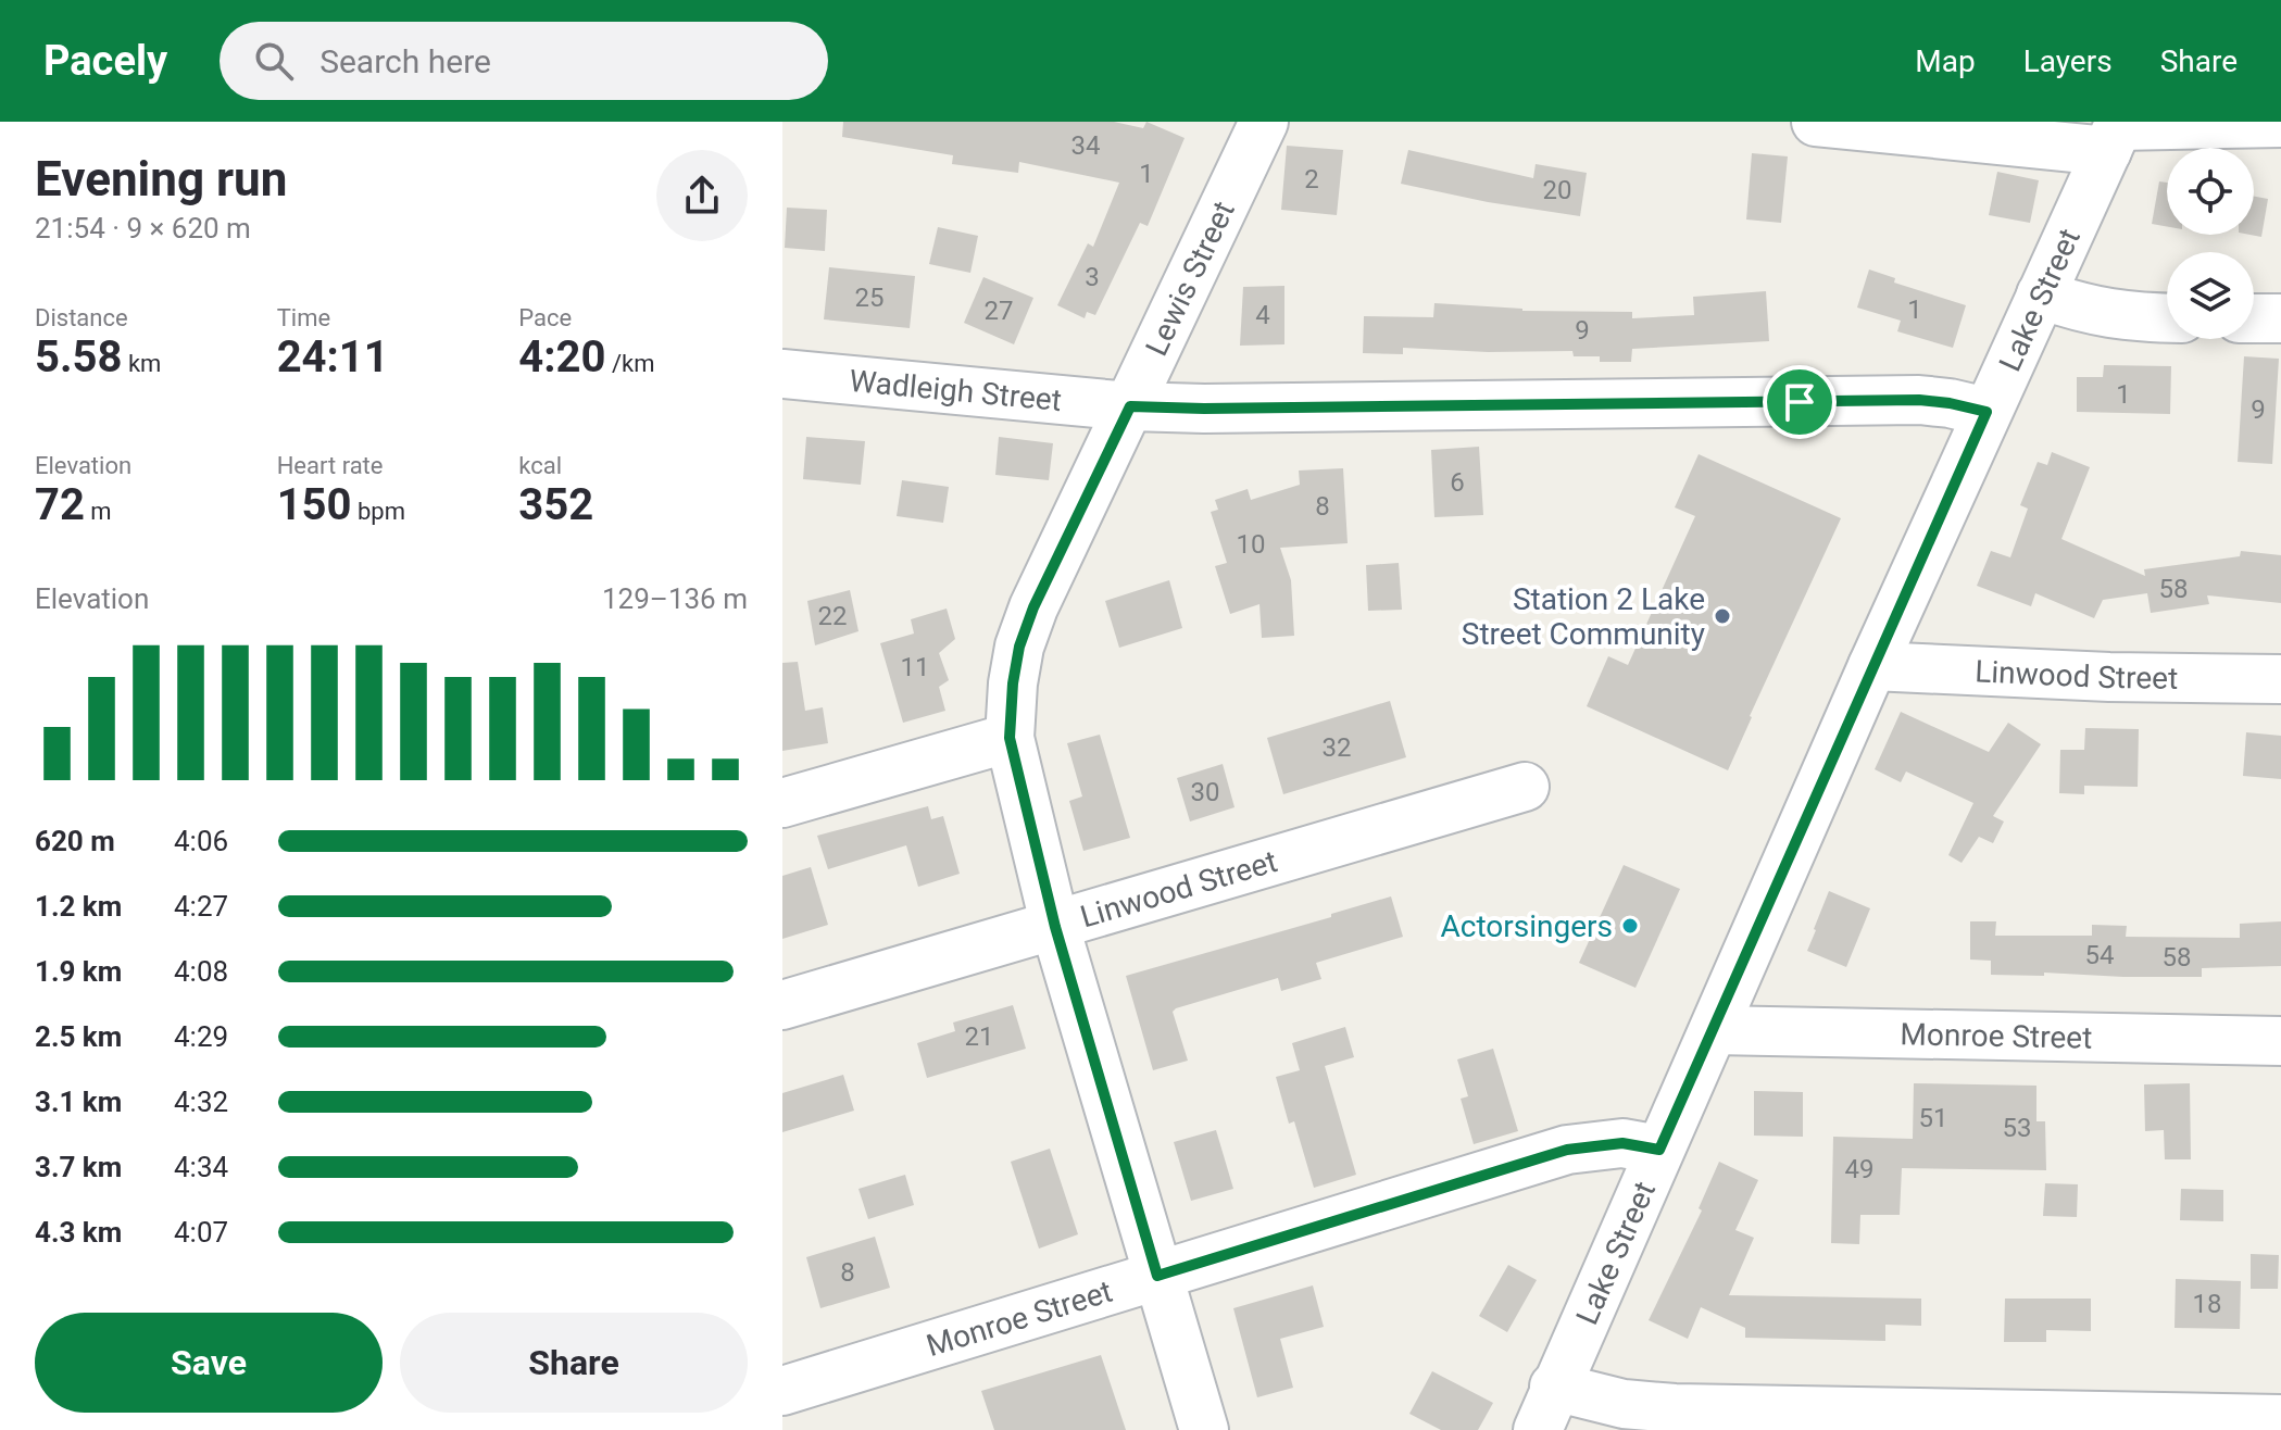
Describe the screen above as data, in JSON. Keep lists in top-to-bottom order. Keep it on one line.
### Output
{"streets":{"street":["Lewis Street","Lake Street","Wadleigh Street","Linwood Street","Monroe Street"]},"crossings":[["Lewis Street","Wadleigh Street"],["Lewis Street","Linwood Street"],["Lewis Street","Monroe Street"],["Lake Street","Wadleigh Street"],["Lake Street","Linwood Street"],["Lake Street","Monroe Street"]],"places":["Station 2 Lake Street Community","Actorsingers"],"house_numbers":["34","1","2","20","3","25","1","27","4","9","1","9","6","8","10","58","22","11","32","30","54","58","21","51","53","49","8","18"],"page":{"header":"Pacely","search":"Search here","nav":["Map","Layers","Share"],"heading":["Evening run","21:54 · 9 × 620 m"],"stats":[["Distance","5.58 km"],["Time","24:11"],["Pace","4:20 /km"],["Elevation","72 m"],["Heart rate","150 bpm"],["kcal","352"]],"chart":["Elevation","129–136 m"],"list":[{"name":"620 m","note":"4:06"},{"name":"1.2 km","note":"4:27"},{"name":"1.9 km","note":"4:08"},{"name":"2.5 km","note":"4:29"},{"name":"3.1 km","note":"4:32"},{"name":"3.7 km","note":"4:34"},{"name":"4.3 km","note":"4:07"}],"buttons":["Save","Share"]}}
